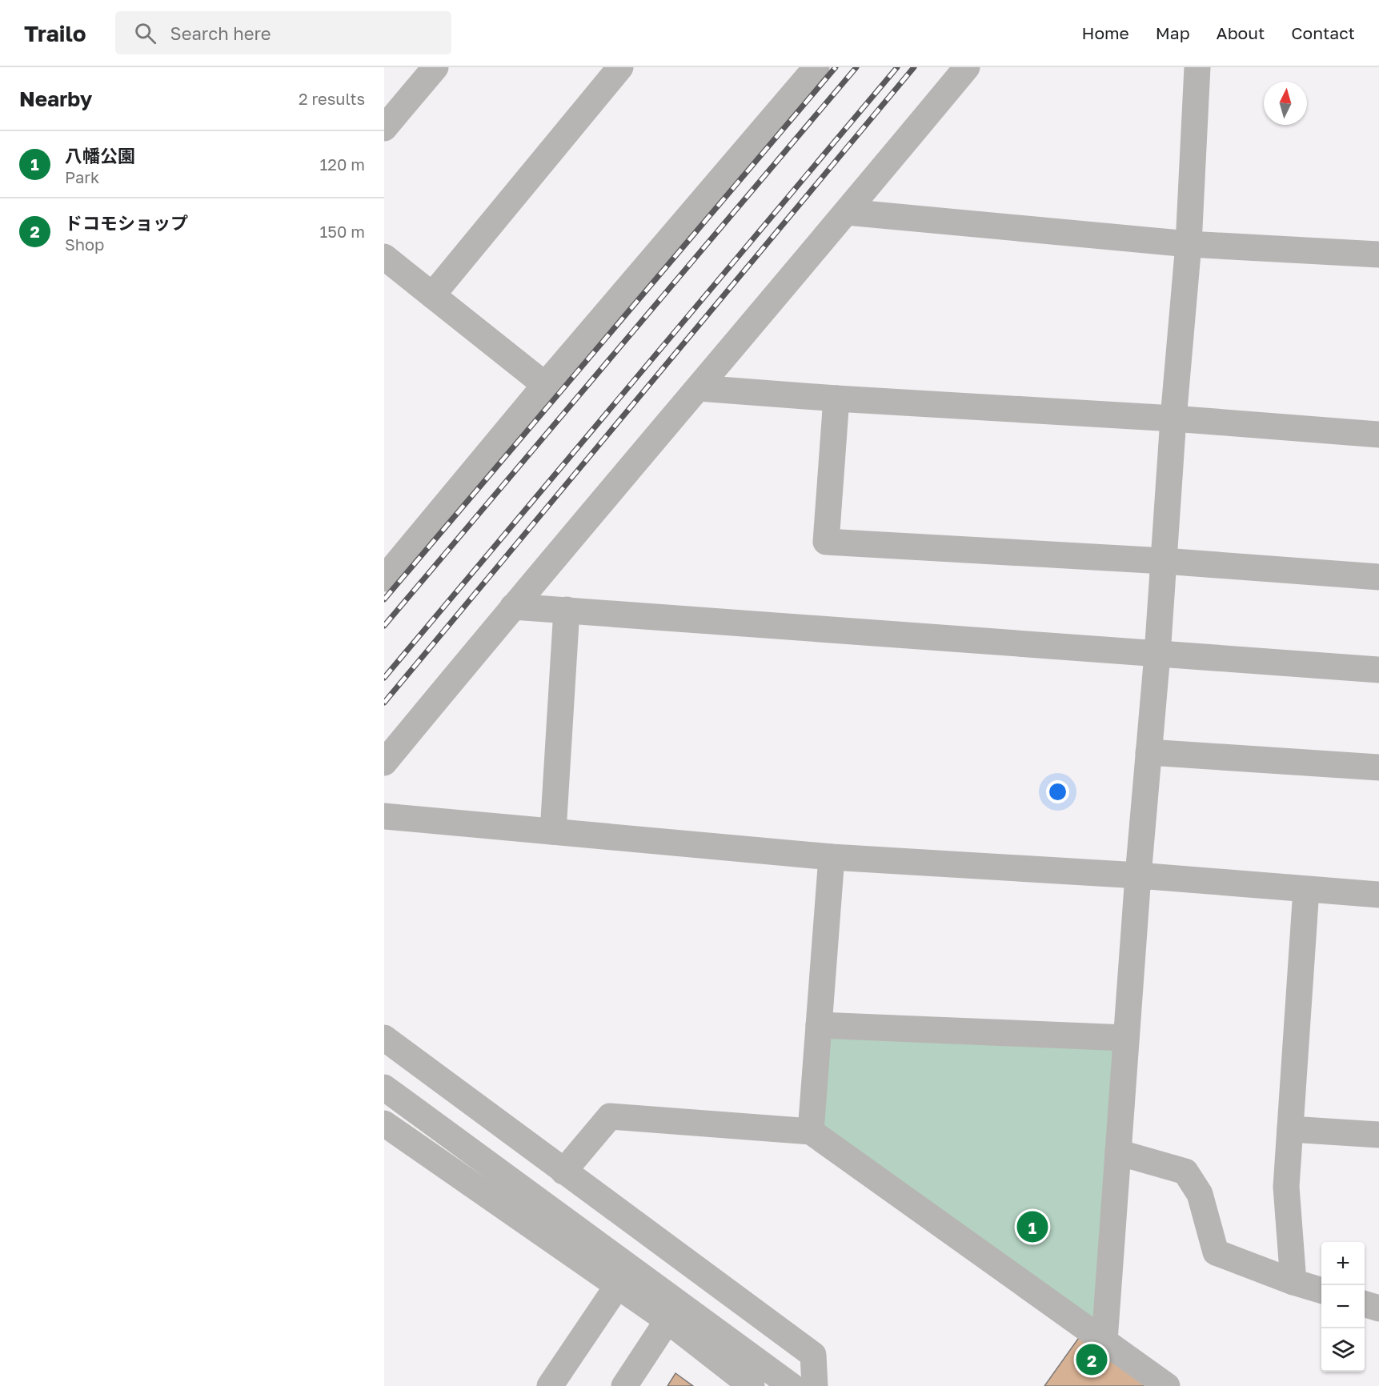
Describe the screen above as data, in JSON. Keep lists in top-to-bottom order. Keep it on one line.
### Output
{"north":"top","page":{"header":"Trailo","search":"Search here","nav":["Home","Map","About","Contact"],"heading":["Nearby","2 results"],"list":[{"mark":"1","name":"八幡公園","note":"Park","value":"120 m"},{"mark":"2","name":"ドコモショップ","note":"Shop","value":"150 m"}],"pins":["1","2"],"map_buttons":["+","−"]}}
